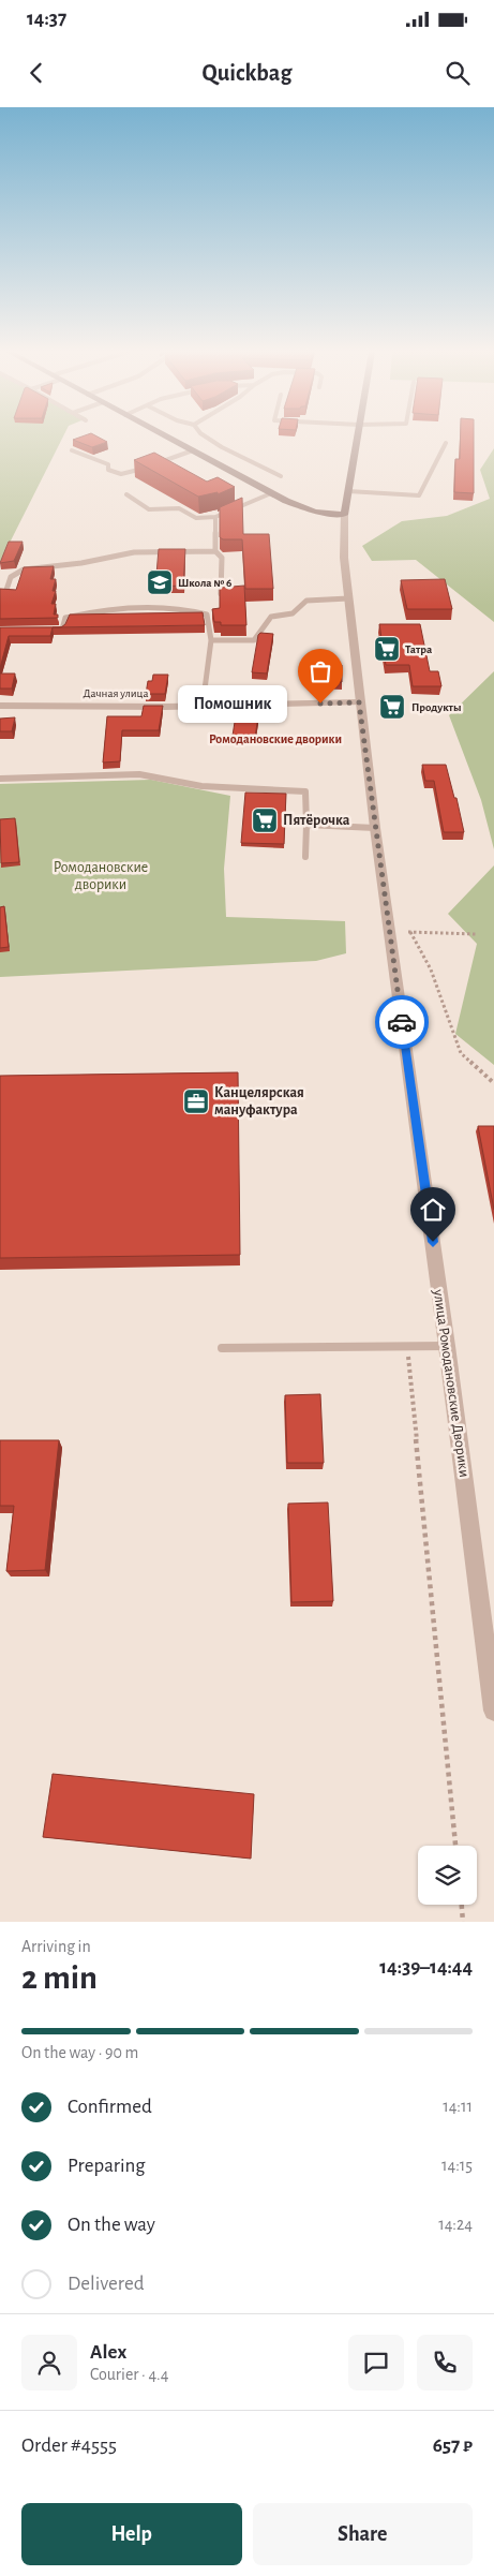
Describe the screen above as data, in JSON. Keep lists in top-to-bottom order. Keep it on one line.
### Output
{"streets":{"street":["Дачная улица","улица Ромодановские Дворики"]},"crossings":[["Дачная улица","улица Ромодановские Дворики"]],"districts":["Ромодановские дворики"],"parks":["Ромодановские дворики"],"places":{"school or university":["Школа № 6"],"supermarket":["Татра","Продукты","Пятёрочка"],"other":["Помошник"],"office":["Канцелярская мануфактура"]},"page":{"status":"14:37","header":"Quickbag","bubble":"Помошник","heading":["2 min","Arriving in","14:39–14:44"],"panel":["Alex","Courier · 4.4","Order #4555","657 ₽"],"bar":"On the way · 90 m","list":[["Confirmed","14:11"],["Preparing","14:15"],["On the way","14:24"],"Delivered"],"buttons":["Help","Share"]}}
